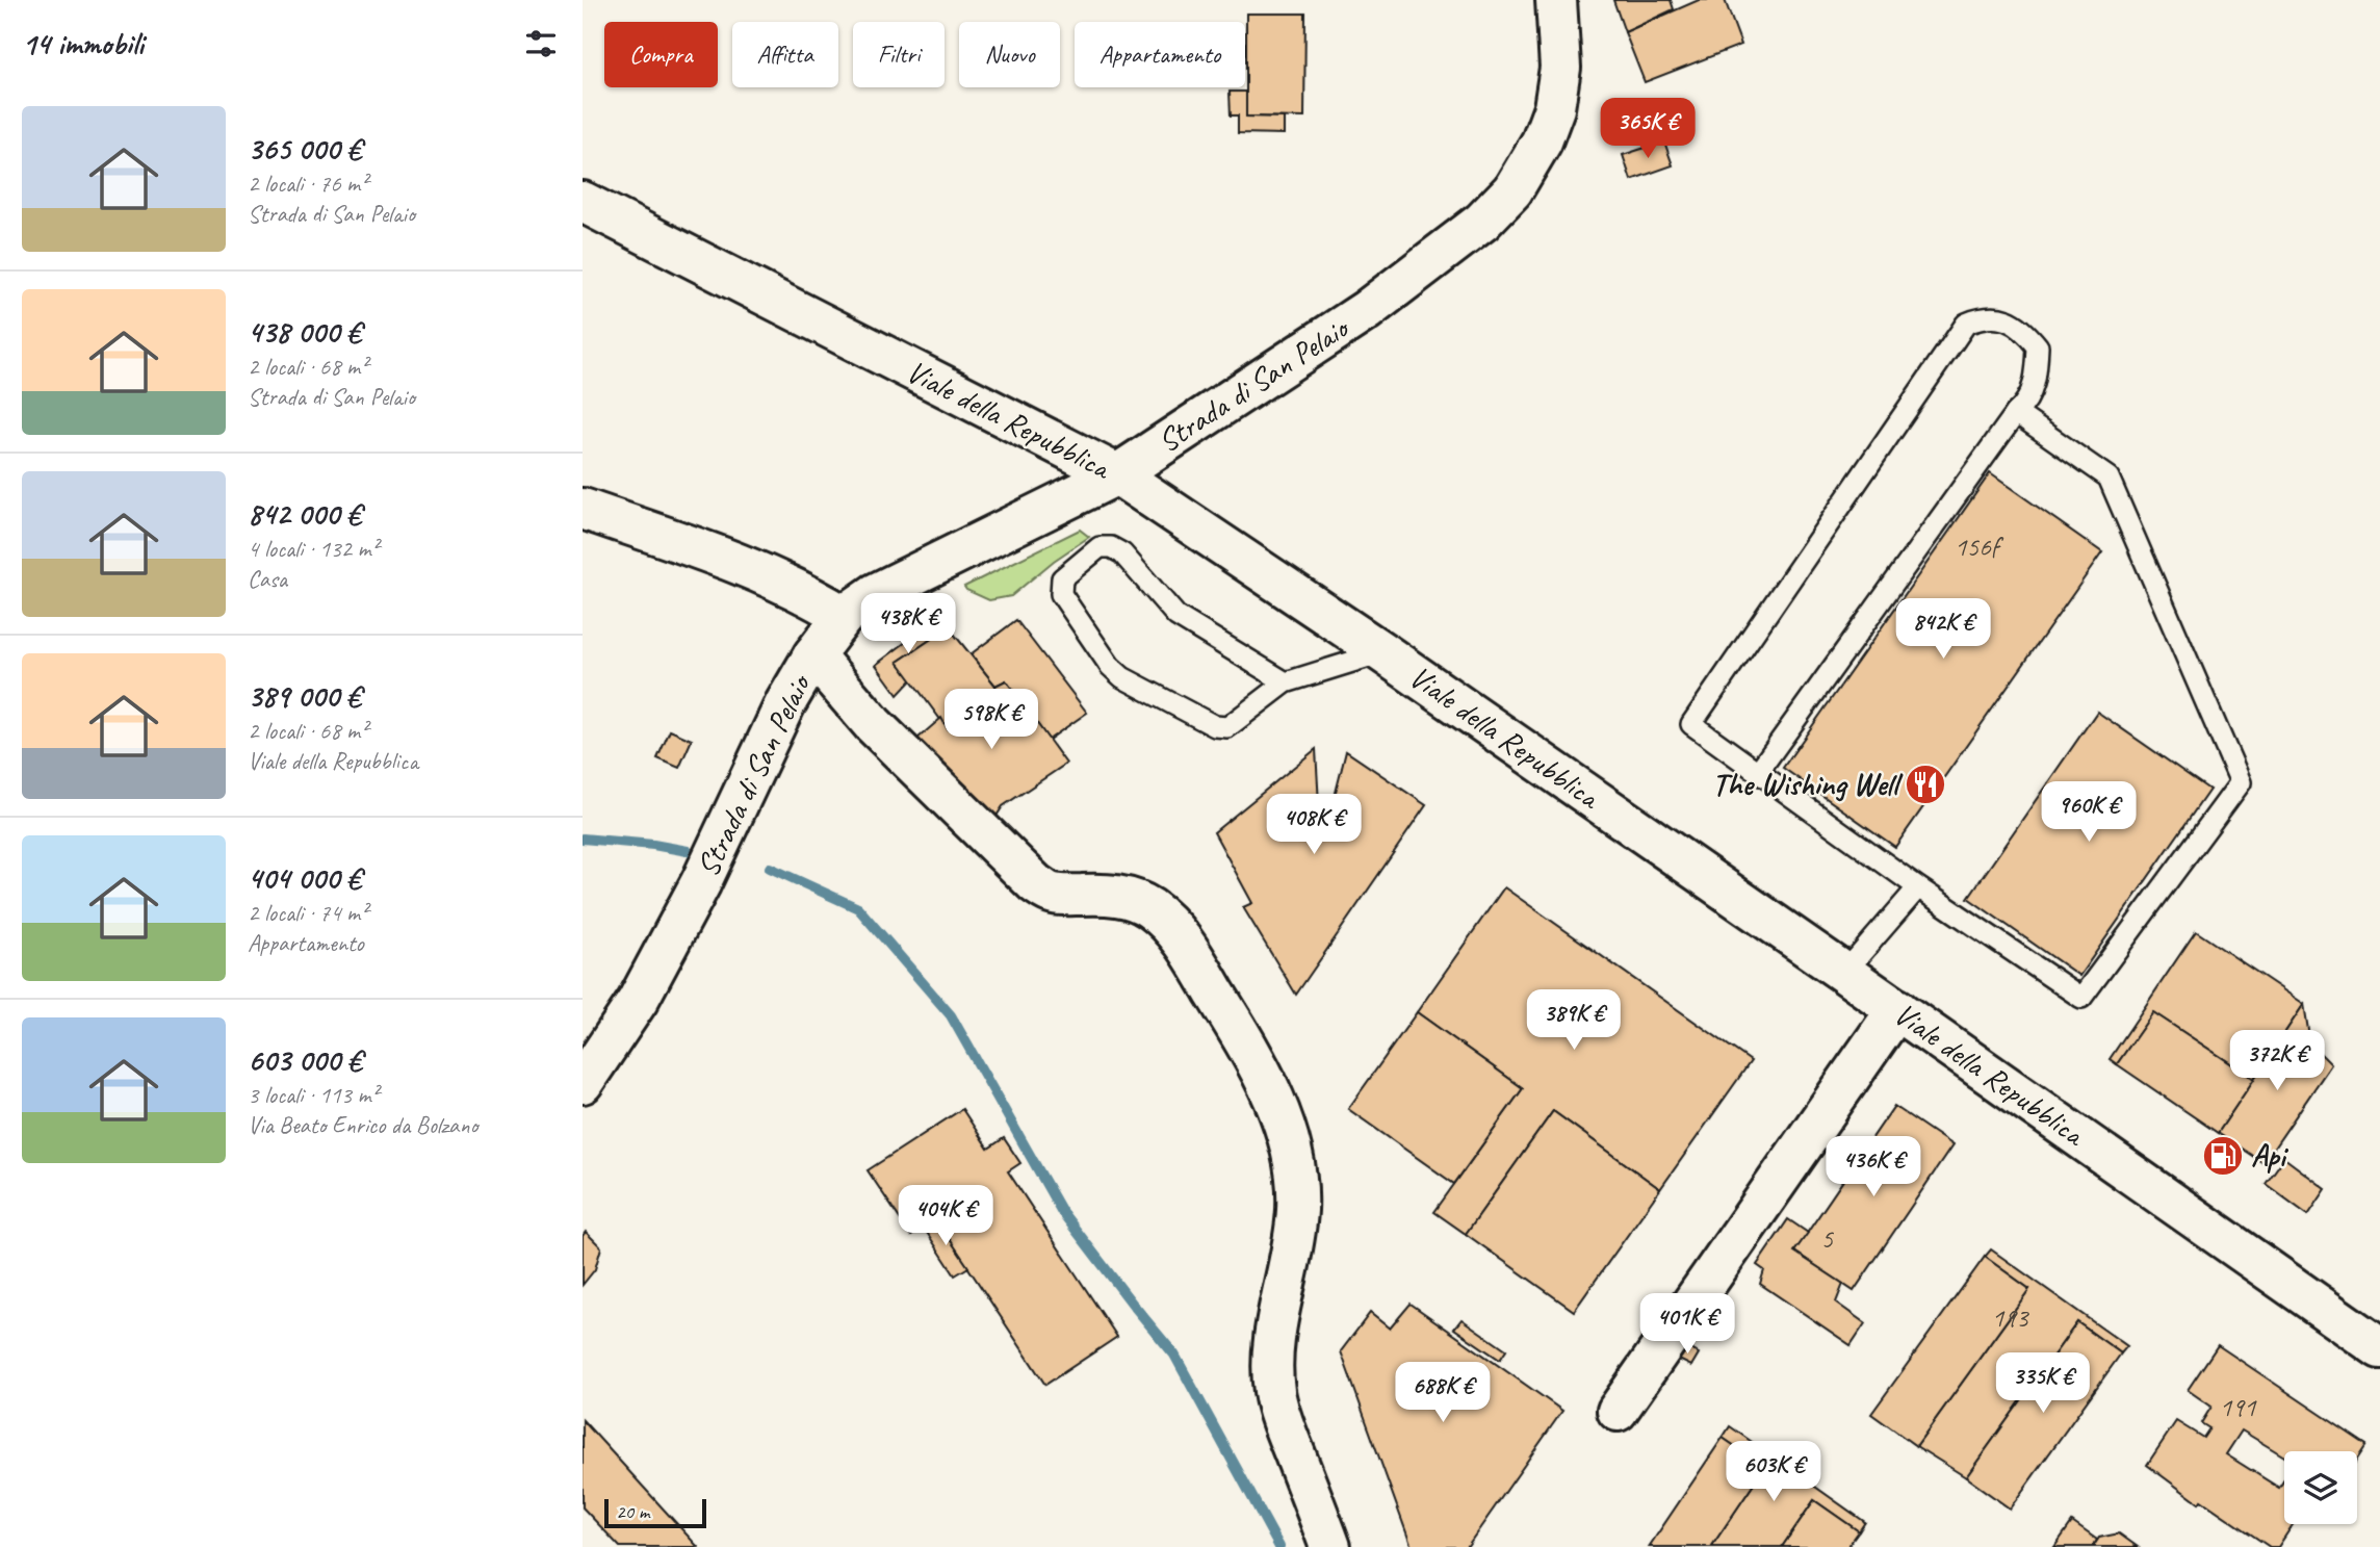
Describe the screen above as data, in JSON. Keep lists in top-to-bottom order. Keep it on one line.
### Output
{"streets":{"main road":["Strada di San Pelaio","Viale della Repubblica"]},"crossings":[["Strada di San Pelaio","Viale della Repubblica"]],"places":{"restaurant":["The Wishing Well"],"fuel station":["Api"]},"house_numbers":["156f","5","193","191"],"scale_bar":"20 m","page":{"heading":"14 immobili","chip":["Compra","Affitta","Filtri","Nuovo","Appartamento"],"list":[{"name":"365 000 €","note":"2 locali · 76 m² · Strada di San Pelaio"},{"name":"438 000 €","note":"2 locali · 68 m² · Strada di San Pelaio"},{"name":"842 000 €","note":"4 locali · 132 m² · Casa"},{"name":"389 000 €","note":"2 locali · 68 m² · Viale della Repubblica"},{"name":"404 000 €","note":"2 locali · 74 m² · Appartamento"},{"name":"603 000 €","note":"3 locali · 113 m² · Via Beato Enrico da Bolzano"}],"price":["365K €","438K €","842K €","598K €","960K €","408K €","389K €","372K €","436K €","404K €","401K €","335K €","688K €","603K €"],"scale":"20 m"}}
